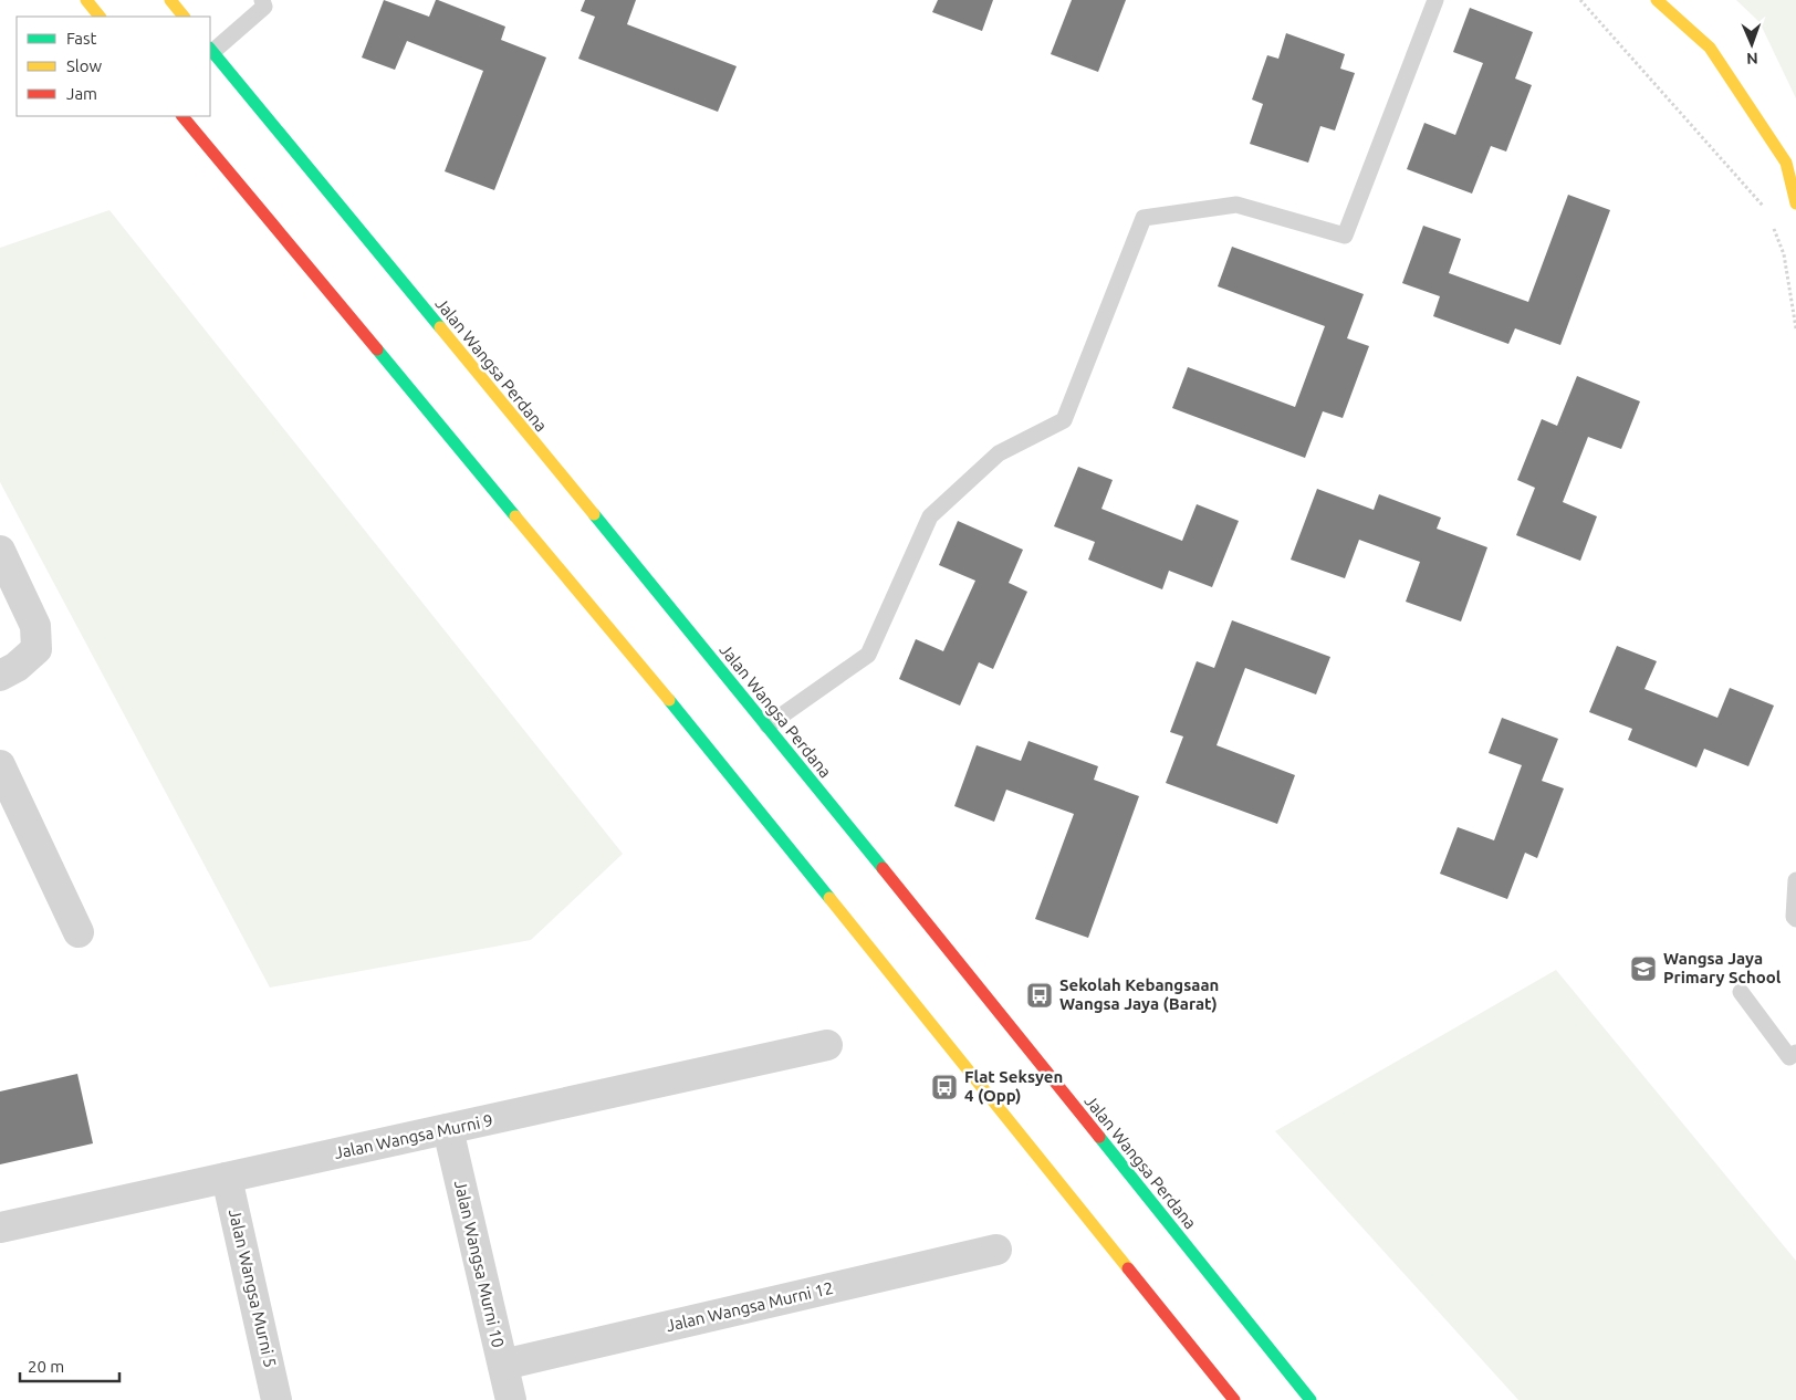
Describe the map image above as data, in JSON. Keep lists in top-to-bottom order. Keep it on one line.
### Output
{"streets":{"main road":["Jalan Wangsa Perdana"],"street":["Jalan Wangsa Murni 9","Jalan Wangsa Murni 10","Jalan Wangsa Murni 5","Jalan Wangsa Murni 12"]},"crossings":[["Jalan Wangsa Murni 9","Jalan Wangsa Murni 10"],["Jalan Wangsa Murni 9","Jalan Wangsa Murni 5"],["Jalan Wangsa Murni 10","Jalan Wangsa Murni 12"]],"places":{"school or university":["Wangsa Jaya Primary School"],"bus stop":["Sekolah Kebangsaan Wangsa Jaya (Barat)","Flat Seksyen 4 (Opp)"]},"legend":["Fast","Slow","Jam"],"scale_bar":"20 m","north":"bottom"}
